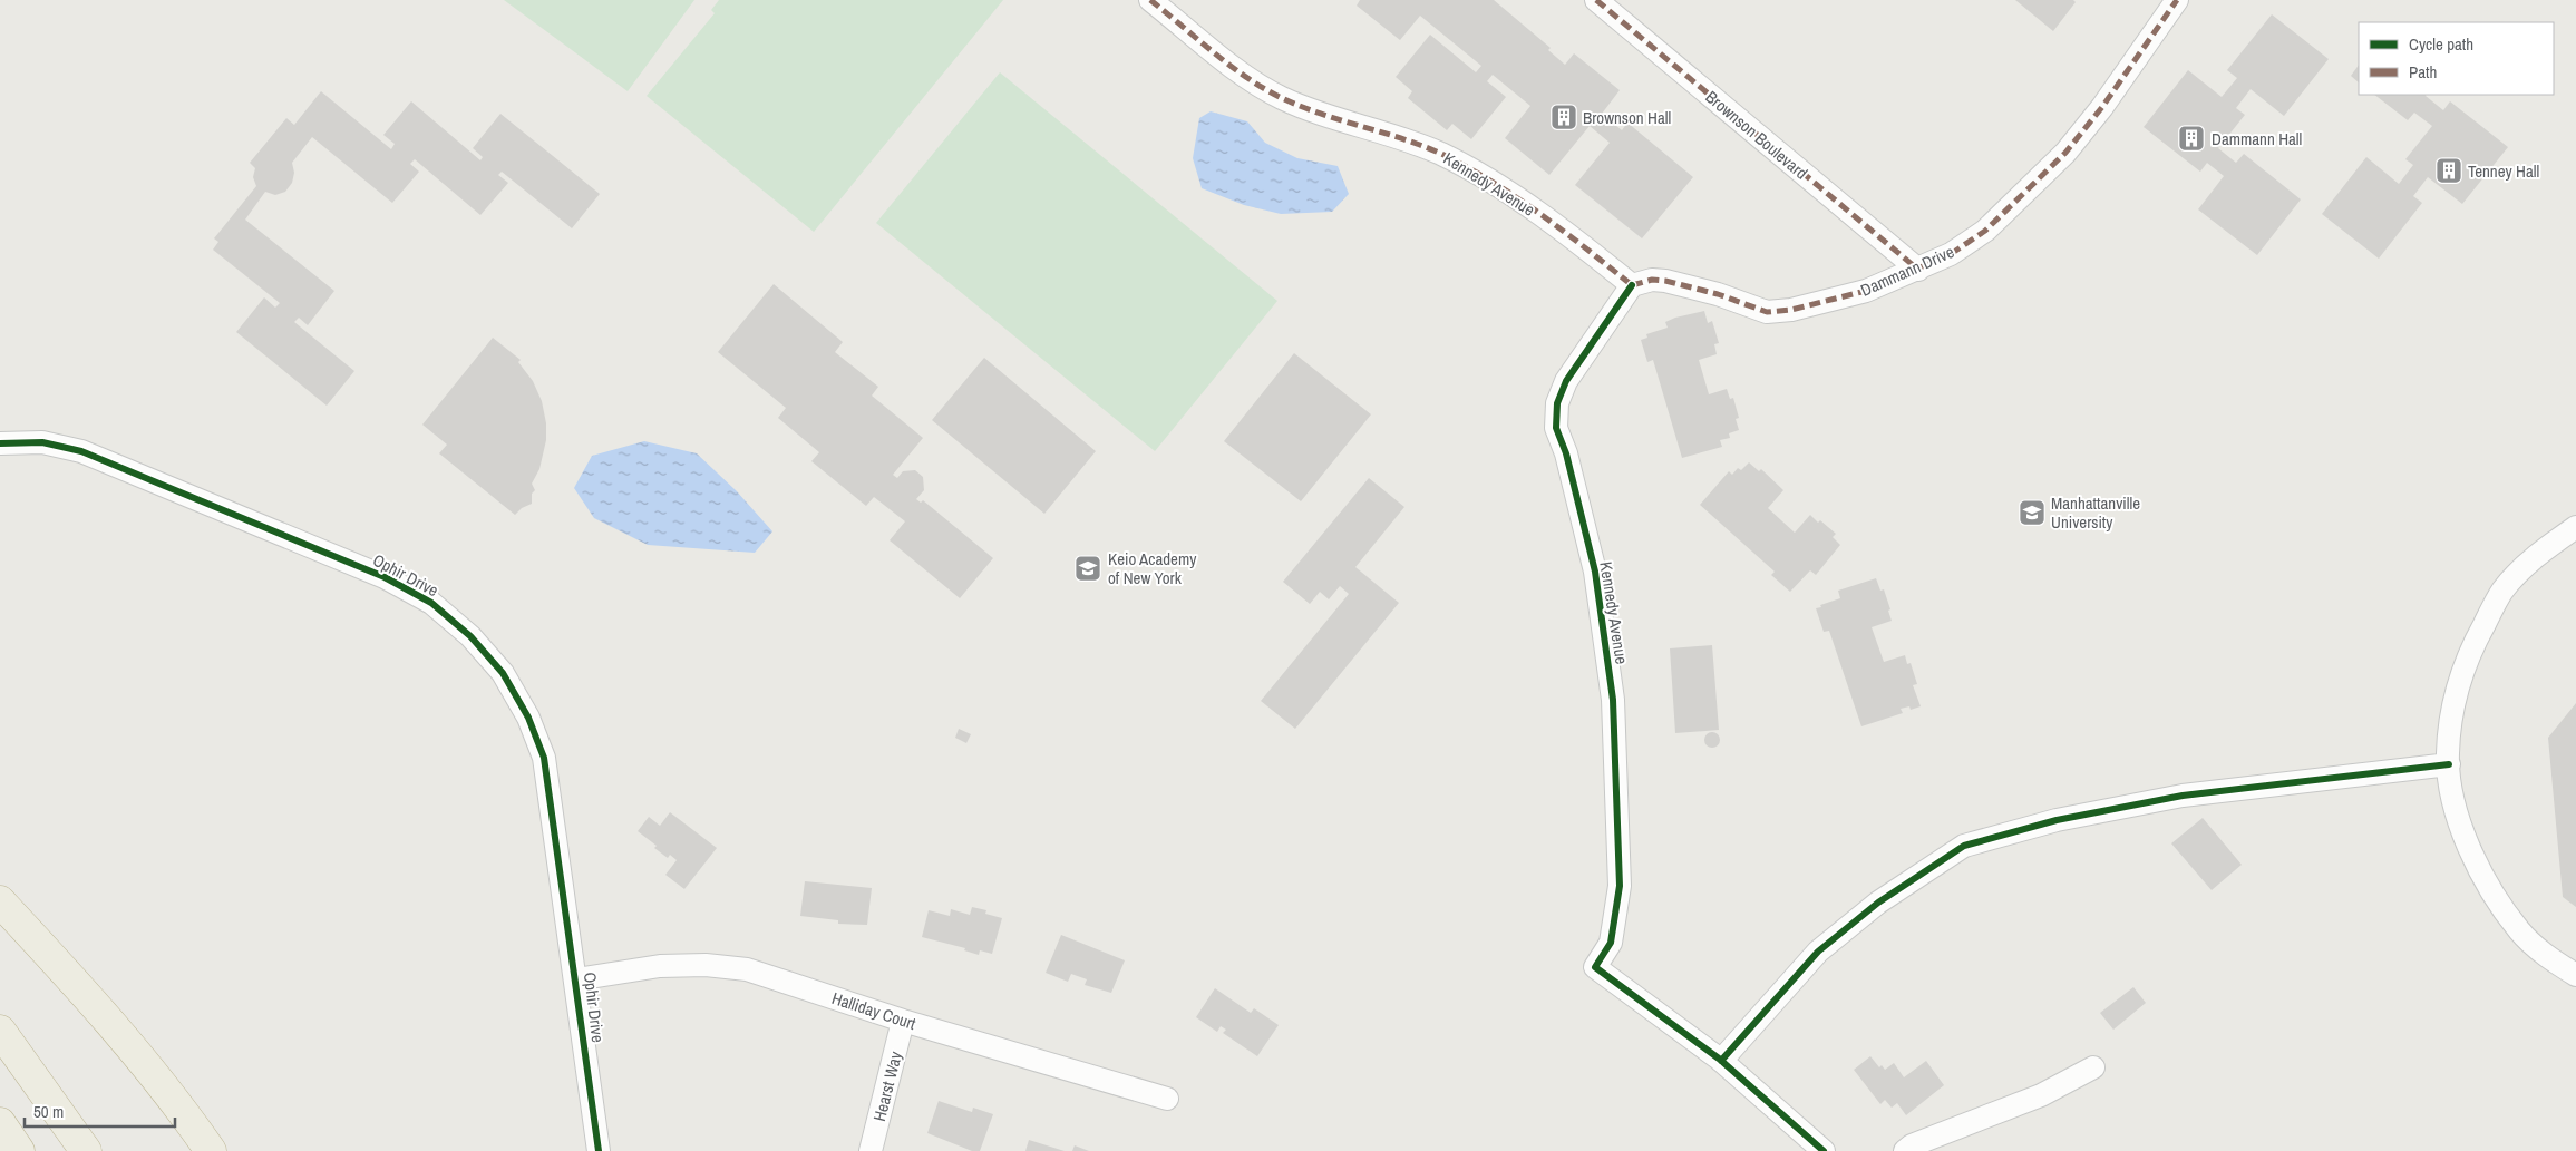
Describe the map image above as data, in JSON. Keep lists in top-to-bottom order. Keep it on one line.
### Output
{"streets":{"street":["Brownson Boulevard","Kennedy Avenue","Dammann Drive","Ophir Drive","Halliday Court","Hearst Way"]},"crossings":[["Brownson Boulevard","Dammann Drive"],["Kennedy Avenue","Dammann Drive"],["Ophir Drive","Halliday Court"],["Halliday Court","Hearst Way"]],"places":{"building":["Brownson Hall","Dammann Hall","Tenney Hall"],"school or university":["Manhattanville University","Keio Academy of New York"]},"legend":["Cycle path","Path"],"scale_bar":"50 m"}
